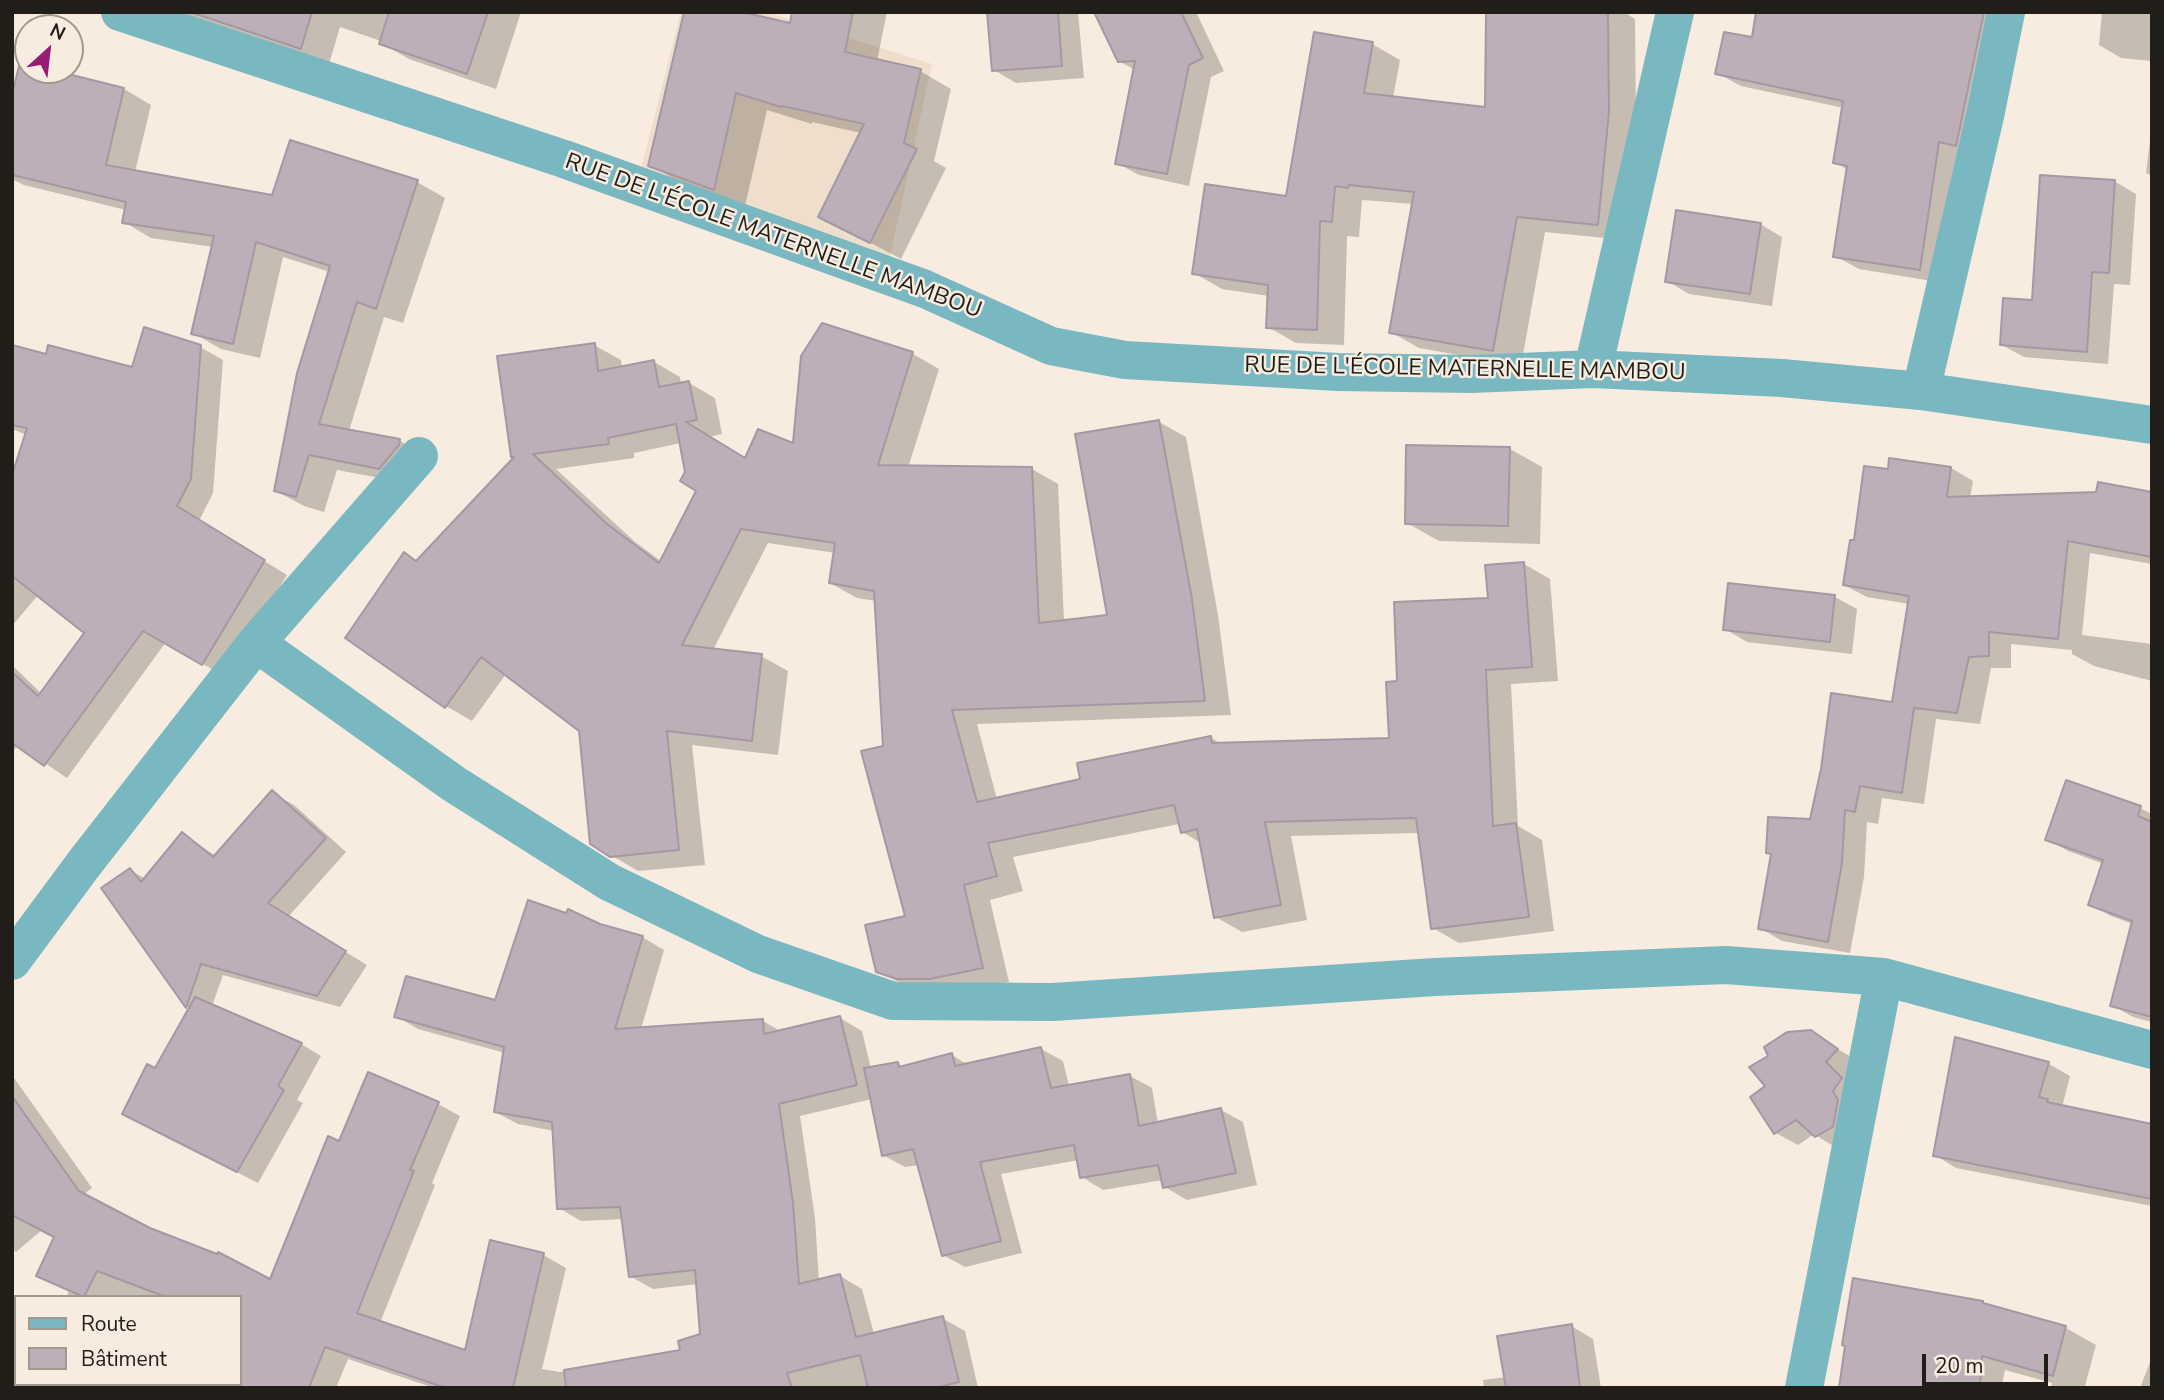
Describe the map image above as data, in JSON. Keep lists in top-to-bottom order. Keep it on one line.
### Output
{"streets":{"street":["RUE DE L'ÉCOLE MATERNELLE MAMBOU"]},"legend":["Route","Bâtiment"],"scale_bar":"20 m","north":"top right"}
